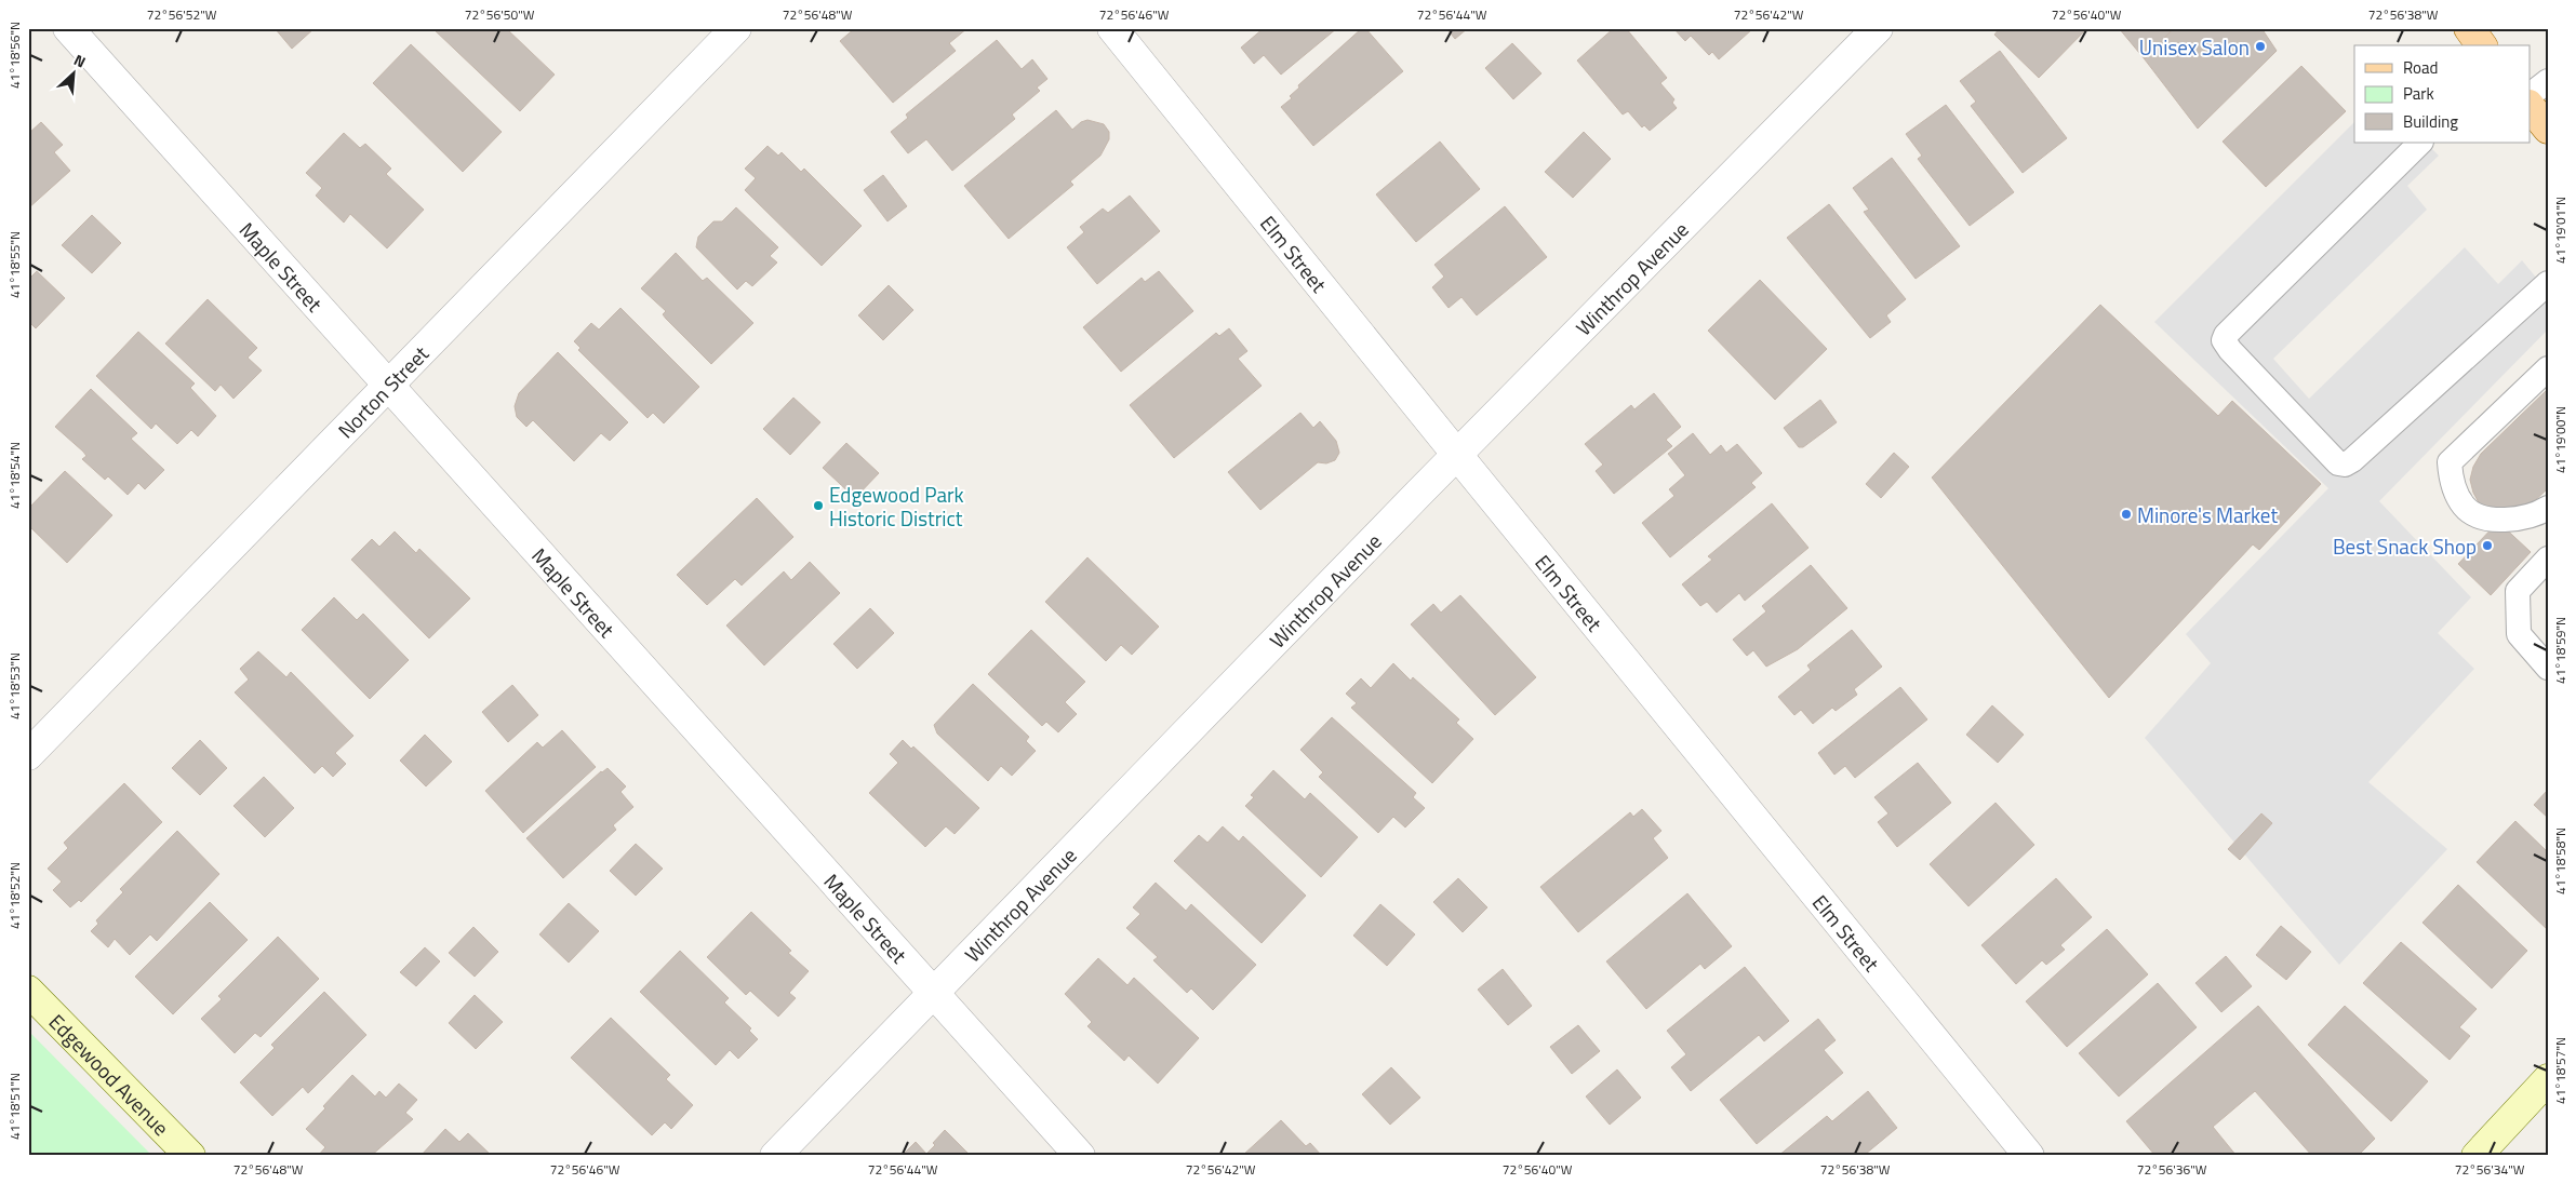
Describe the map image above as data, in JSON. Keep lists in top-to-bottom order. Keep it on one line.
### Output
{"streets":{"main road":["Edgewood Avenue"],"street":["Elm Street","Maple Street","Winthrop Avenue","Norton Street"]},"crossings":[["Elm Street","Winthrop Avenue"],["Maple Street","Winthrop Avenue"],["Maple Street","Norton Street"]],"places":["Unisex Salon","Edgewood Park Historic District","Minore's Market","Best Snack Shop"],"legend":["Road","Park","Building"],"north":"top right","coordinates":["72°56'52\"W","72°56'50\"W","72°56'48\"W","72°56'46\"W","72°56'44\"W","72°56'42\"W","72°56'40\"W","72°56'38\"W","41°18'56\"N","41°19'01\"N","41°18'55\"N","41°19'00\"N","41°18'54\"N","41°18'59\"N","41°18'53\"N","41°18'58\"N","41°18'52\"N","41°18'57\"N","41°18'51\"N","72°56'36\"W","72°56'34\"W"]}
